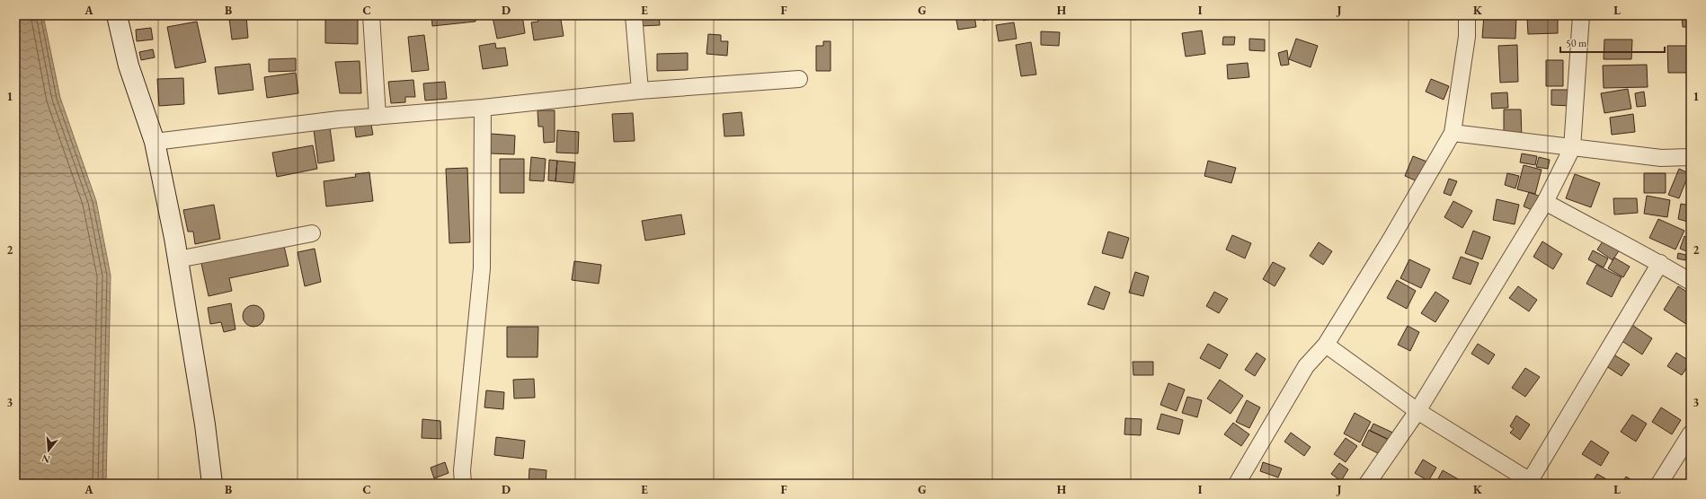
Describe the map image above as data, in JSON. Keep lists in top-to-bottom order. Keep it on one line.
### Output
{"scale_bar":"50 m","north":"bottom","grid":{"columns":["A","B","C","D","E","F","G","H","I","J","K","L"],"rows":["1","2","3"]}}
